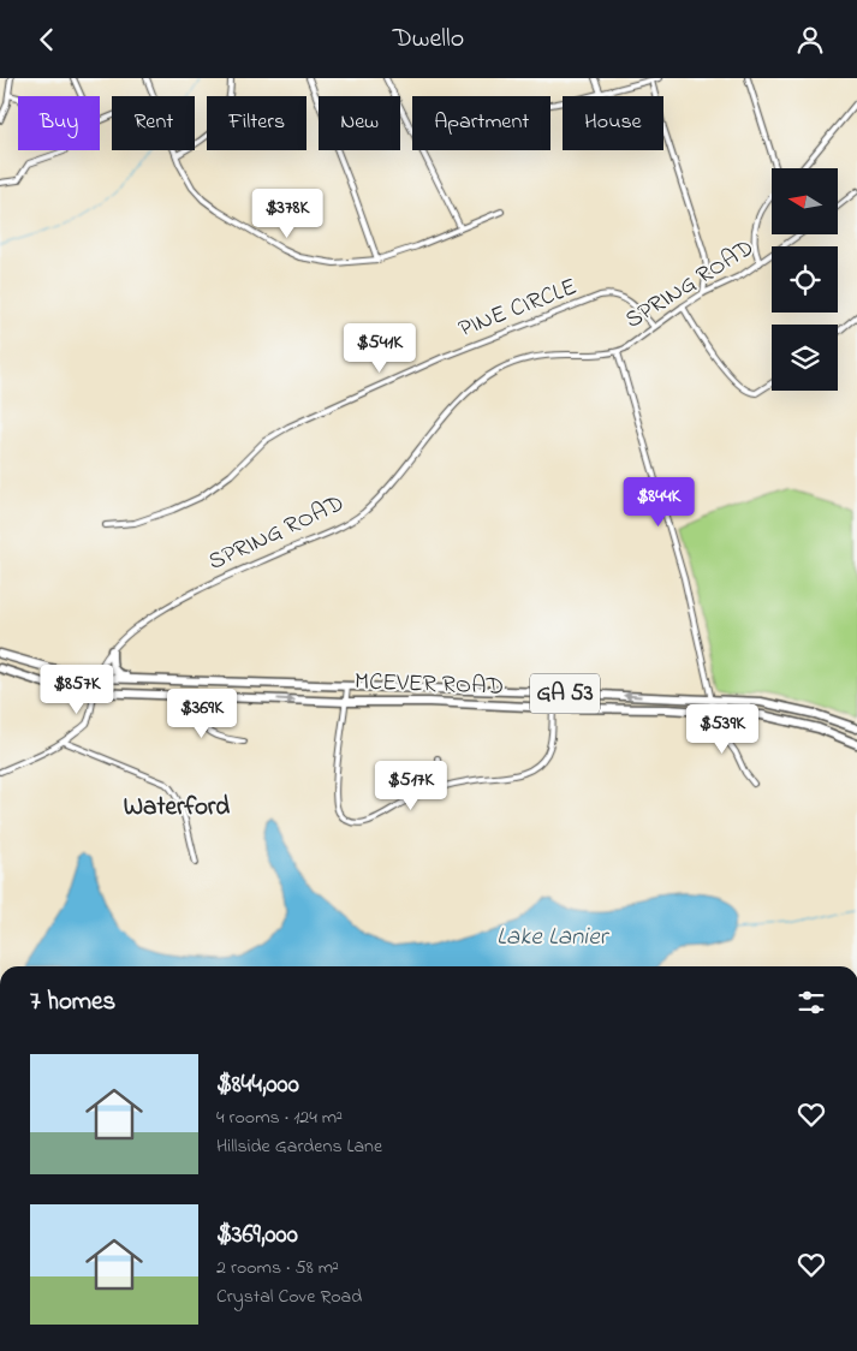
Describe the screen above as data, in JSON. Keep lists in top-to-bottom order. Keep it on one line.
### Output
{"streets":{"main road":["MCEVER ROAD","GA 53"],"street":["SPRING ROAD","PINE CIRCLE"]},"crossings":[["SPRING ROAD","PINE CIRCLE"],["SPRING ROAD","MCEVER ROAD"]],"districts":["Waterford"],"water":["Lake Lanier"],"north":"left","page":{"header":"Dwello","chip":["Buy","Rent","Filters","New","Apartment","House"],"price":["$378K","$541K","$844K","$857K","$369K","$539K","$517K"],"heading":"7 homes","list":[{"name":"$844,000","note":"4 rooms · 124 m² · Hillside Gardens Lane"},{"name":"$369,000","note":"2 rooms · 58 m² · Crystal Cove Road"}]}}
